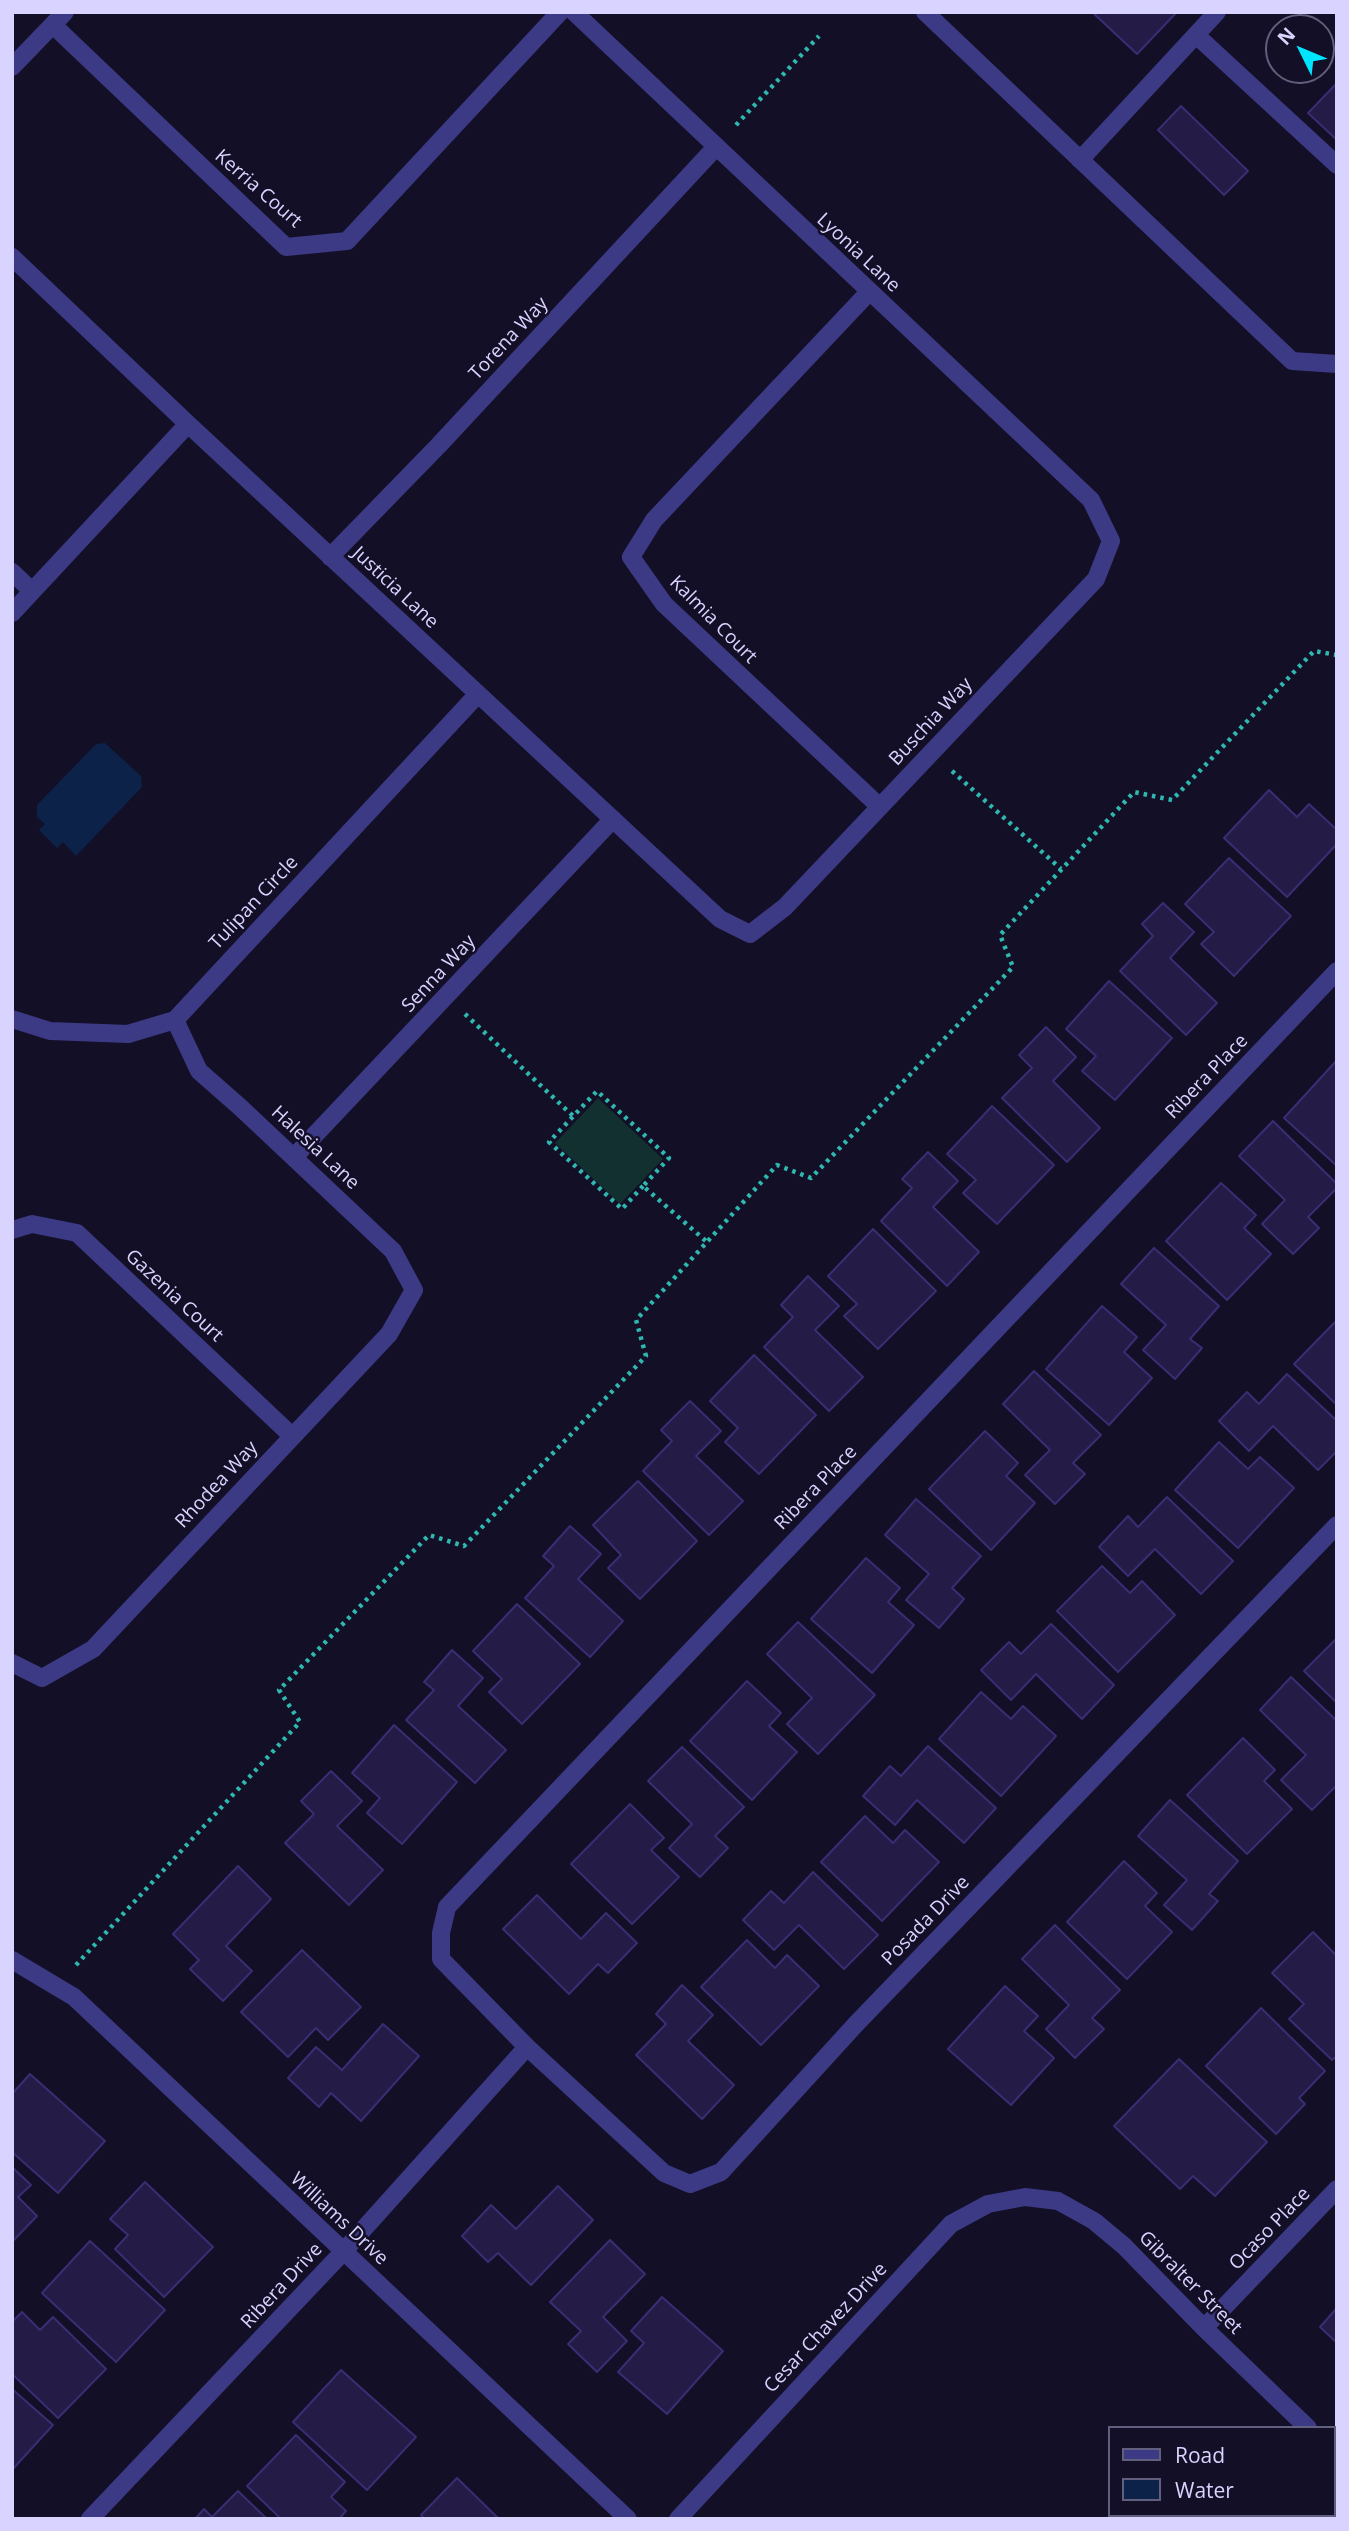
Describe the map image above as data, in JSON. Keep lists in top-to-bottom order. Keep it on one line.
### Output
{"streets":{"street":["Kerria Court","Lyonia Lane","Torena Way","Justicia Lane","Kalmia Court","Buschia Way","Tulipan Circle","Senna Way","Ribera Place","Halesia Lane","Gazenia Court","Rhodea Way","Posada Drive","Williams Drive","Ocaso Place","Gibralter Street","Ribera Drive","Cesar Chavez Drive"]},"crossings":[["Lyonia Lane","Torena Way"],["Lyonia Lane","Kalmia Court"],["Lyonia Lane","Buschia Way"],["Torena Way","Justicia Lane"],["Justicia Lane","Buschia Way"],["Justicia Lane","Tulipan Circle"],["Justicia Lane","Senna Way"],["Kalmia Court","Buschia Way"],["Tulipan Circle","Halesia Lane"],["Senna Way","Halesia Lane"],["Ribera Place","Posada Drive"],["Ribera Place","Ribera Drive"],["Halesia Lane","Rhodea Way"],["Gazenia Court","Rhodea Way"],["Posada Drive","Ribera Drive"],["Williams Drive","Ribera Drive"],["Ocaso Place","Gibralter Street"],["Gibralter Street","Cesar Chavez Drive"]],"legend":["Road","Water"],"north":"top left"}
